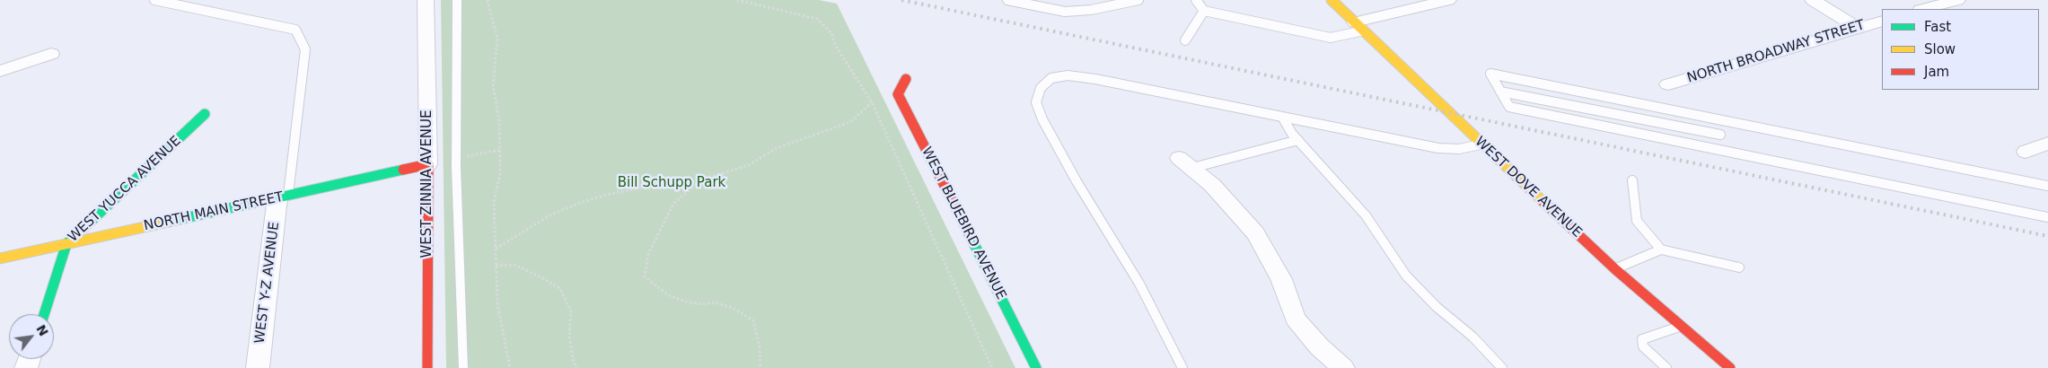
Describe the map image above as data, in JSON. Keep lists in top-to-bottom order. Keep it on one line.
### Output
{"streets":{"street":["NORTH BROADWAY STREET","WEST ZINNIA AVENUE","WEST DOVE AVENUE","WEST YUCCA AVENUE","NORTH MAIN STREET","WEST BLUEBIRD AVENUE","WEST Y-Z AVENUE"]},"crossings":[["WEST ZINNIA AVENUE","NORTH MAIN STREET"],["WEST YUCCA AVENUE","NORTH MAIN STREET"],["NORTH MAIN STREET","WEST Y-Z AVENUE"]],"parks":["Bill Schupp Park"],"legend":["Fast","Slow","Jam"],"north":"top right"}
